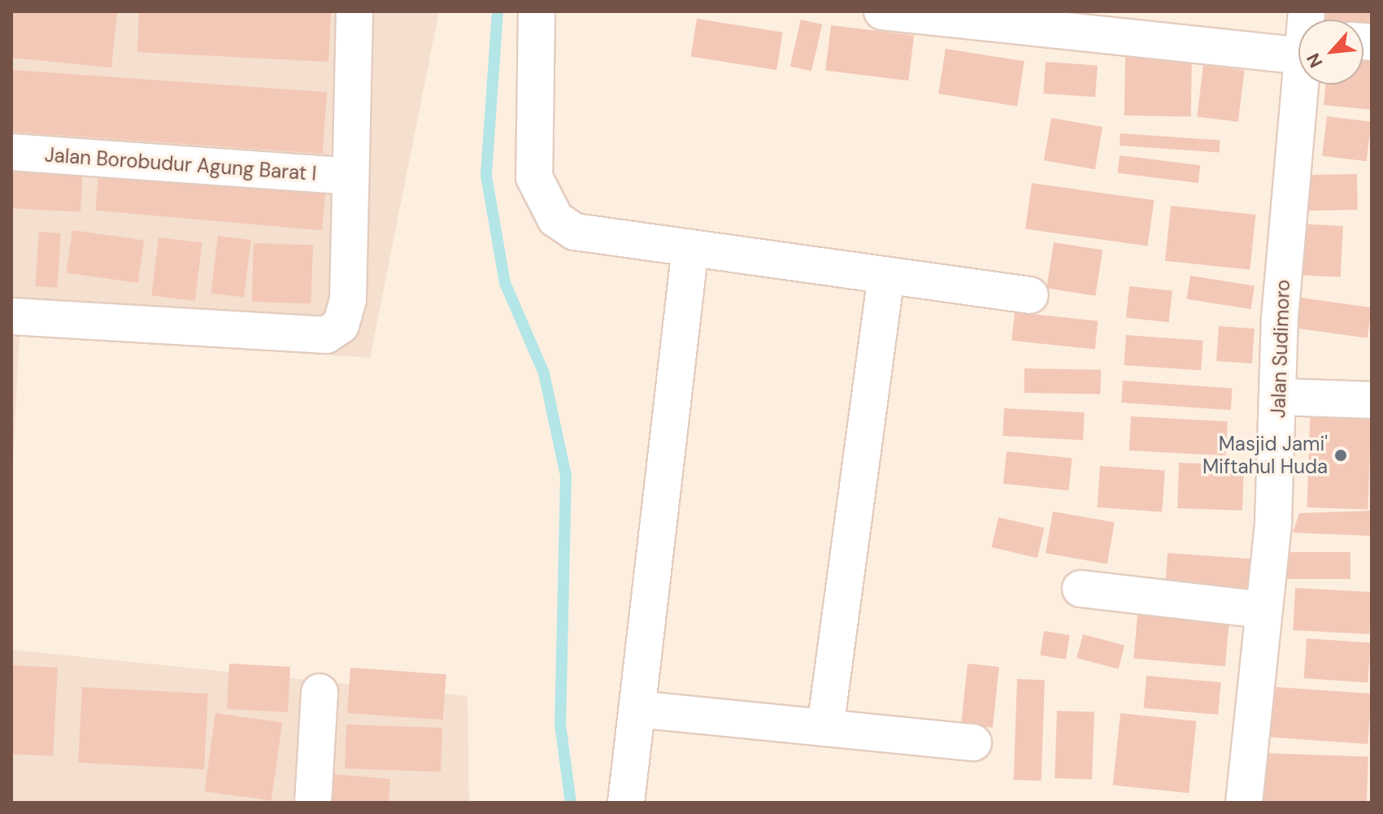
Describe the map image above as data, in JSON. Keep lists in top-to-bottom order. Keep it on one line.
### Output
{"streets":{"street":["Jalan Borobudur Agung Barat I","Jalan Sudimoro"]},"places":["Masjid Jami' Miftahul Huda"],"north":"bottom left"}
